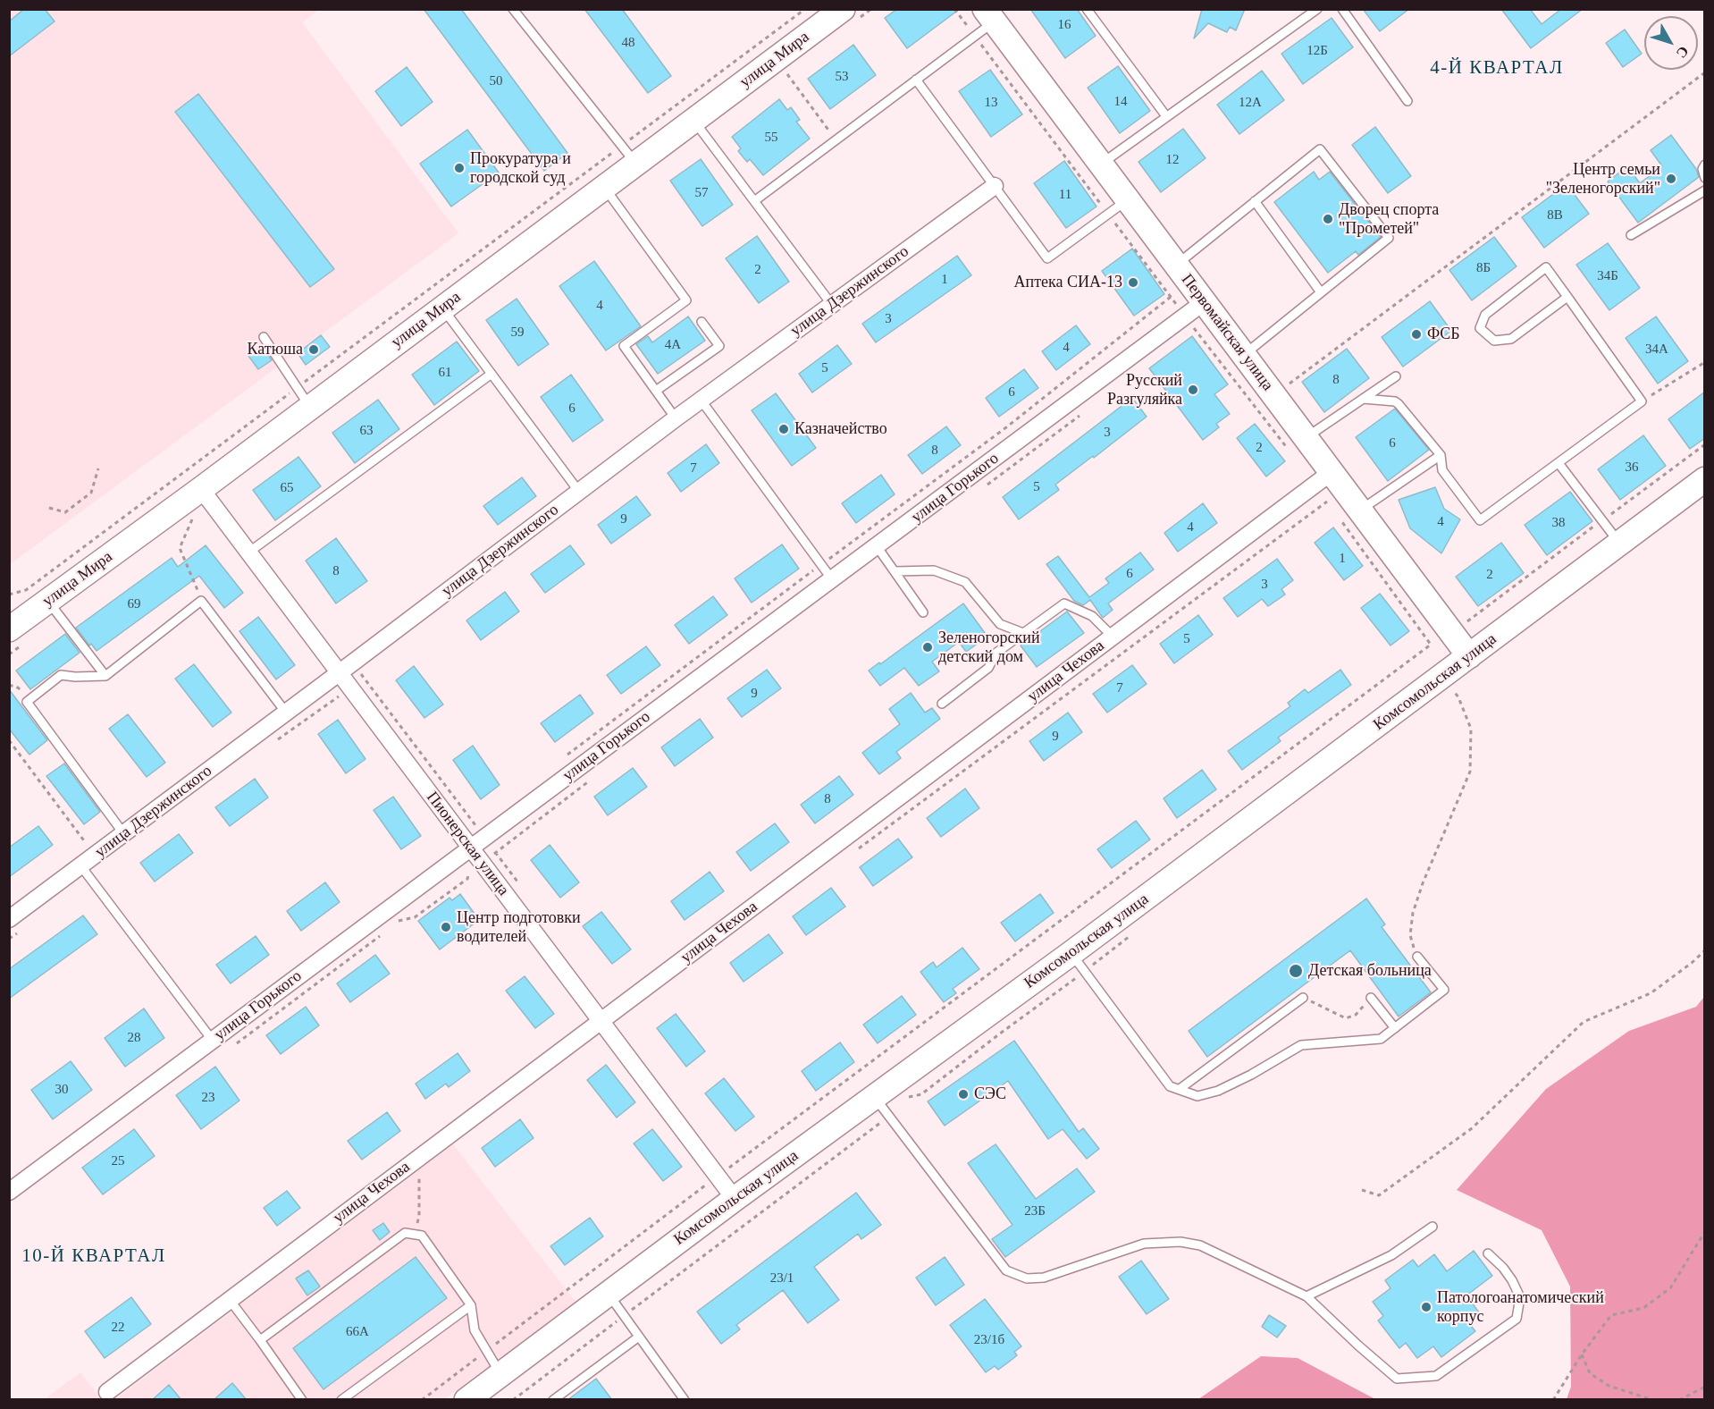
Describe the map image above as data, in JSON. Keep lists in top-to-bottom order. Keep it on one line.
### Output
{"streets":{"street":["улица Мира","улица Дзержинского","Первомайская улица","улица Горького","улица Чехова","Комсомольская улица","Пионерская улица"]},"crossings":[["улица Мира","Пионерская улица"],["улица Дзержинского","Пионерская улица"],["Первомайская улица","улица Горького"],["Первомайская улица","улица Чехова"],["Первомайская улица","Комсомольская улица"],["улица Горького","Пионерская улица"],["улица Чехова","Пионерская улица"],["Комсомольская улица","Пионерская улица"]],"districts":["4-Й КВАРТАЛ","10-Й КВАРТАЛ"],"places":["Прокуратура и городской суд","Центр семьи \"Зеленогорский\"","Дворец спорта \"Прометей\"","Аптека СИА-13","ФСБ","Катюша","Русский Разгуляйка","Казначейство","Зеленогорский детский дом","Центр подготовки водителей","Детская больница","СЭС","Патологоанатомический корпус"],"house_numbers":["16","48","12Б","53","50","14","13","12А","55","12","57","11","8В","8Б","2","34Б","1","4","3","59","4А","4","34А","5","61","8","6","6","63","3","6","2","8","36","7","5","65","9","4","38","4","1","8","6","2","3","69","5","7","9","9","8","28","30","23","25","23Б","23/1","22","66А","23/1б"],"north":"bottom right"}
